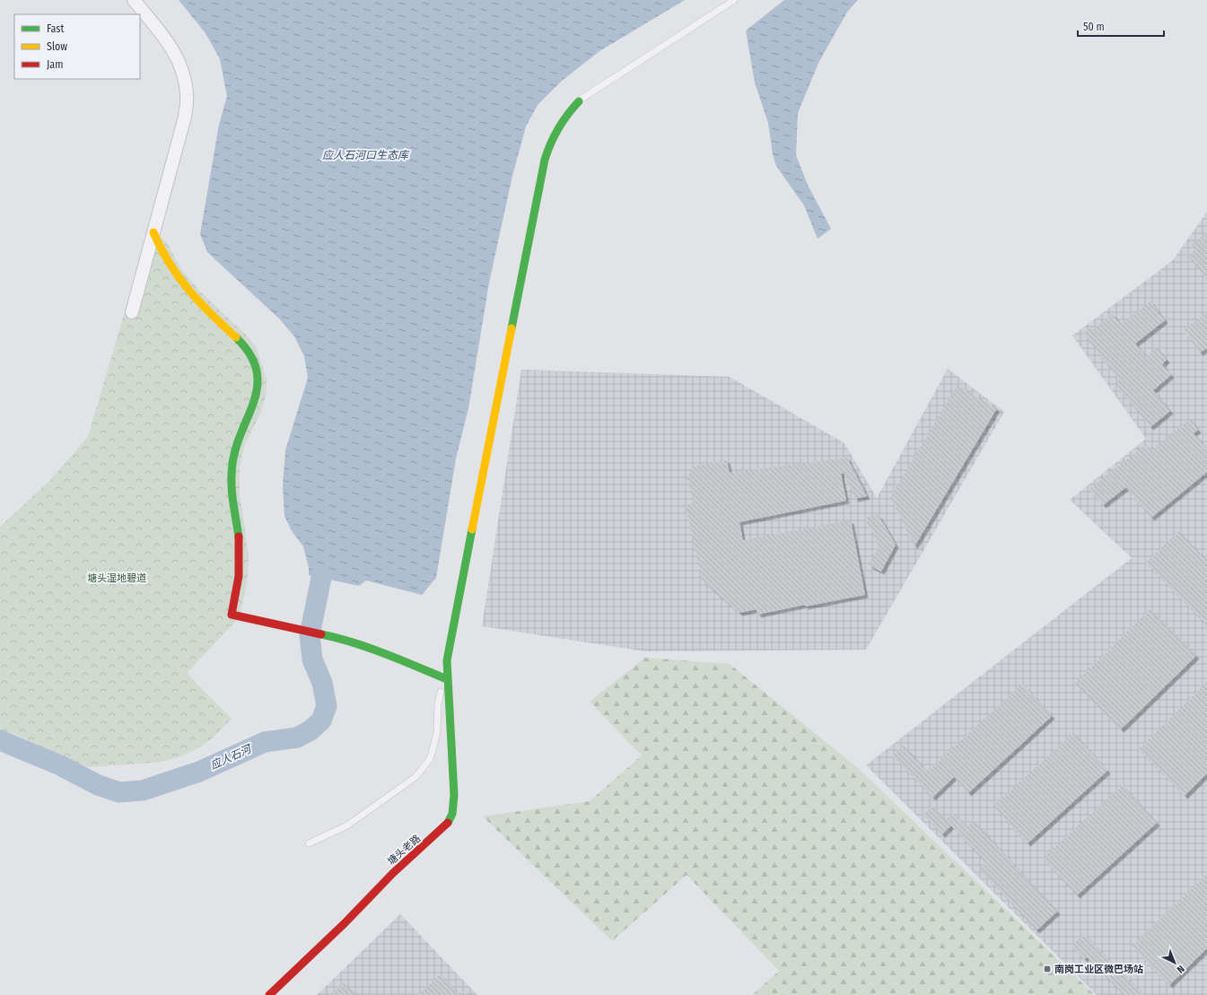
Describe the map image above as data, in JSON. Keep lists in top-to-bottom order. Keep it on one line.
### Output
{"streets":{"street":["塘头老路"]},"water":["应人石河口生态库","应人石河"],"parks":["塘头湿地碧道"],"places":{"transit":["南岗工业区微巴场站"]},"legend":["Fast","Slow","Jam"],"scale_bar":"50 m","north":"bottom right"}
